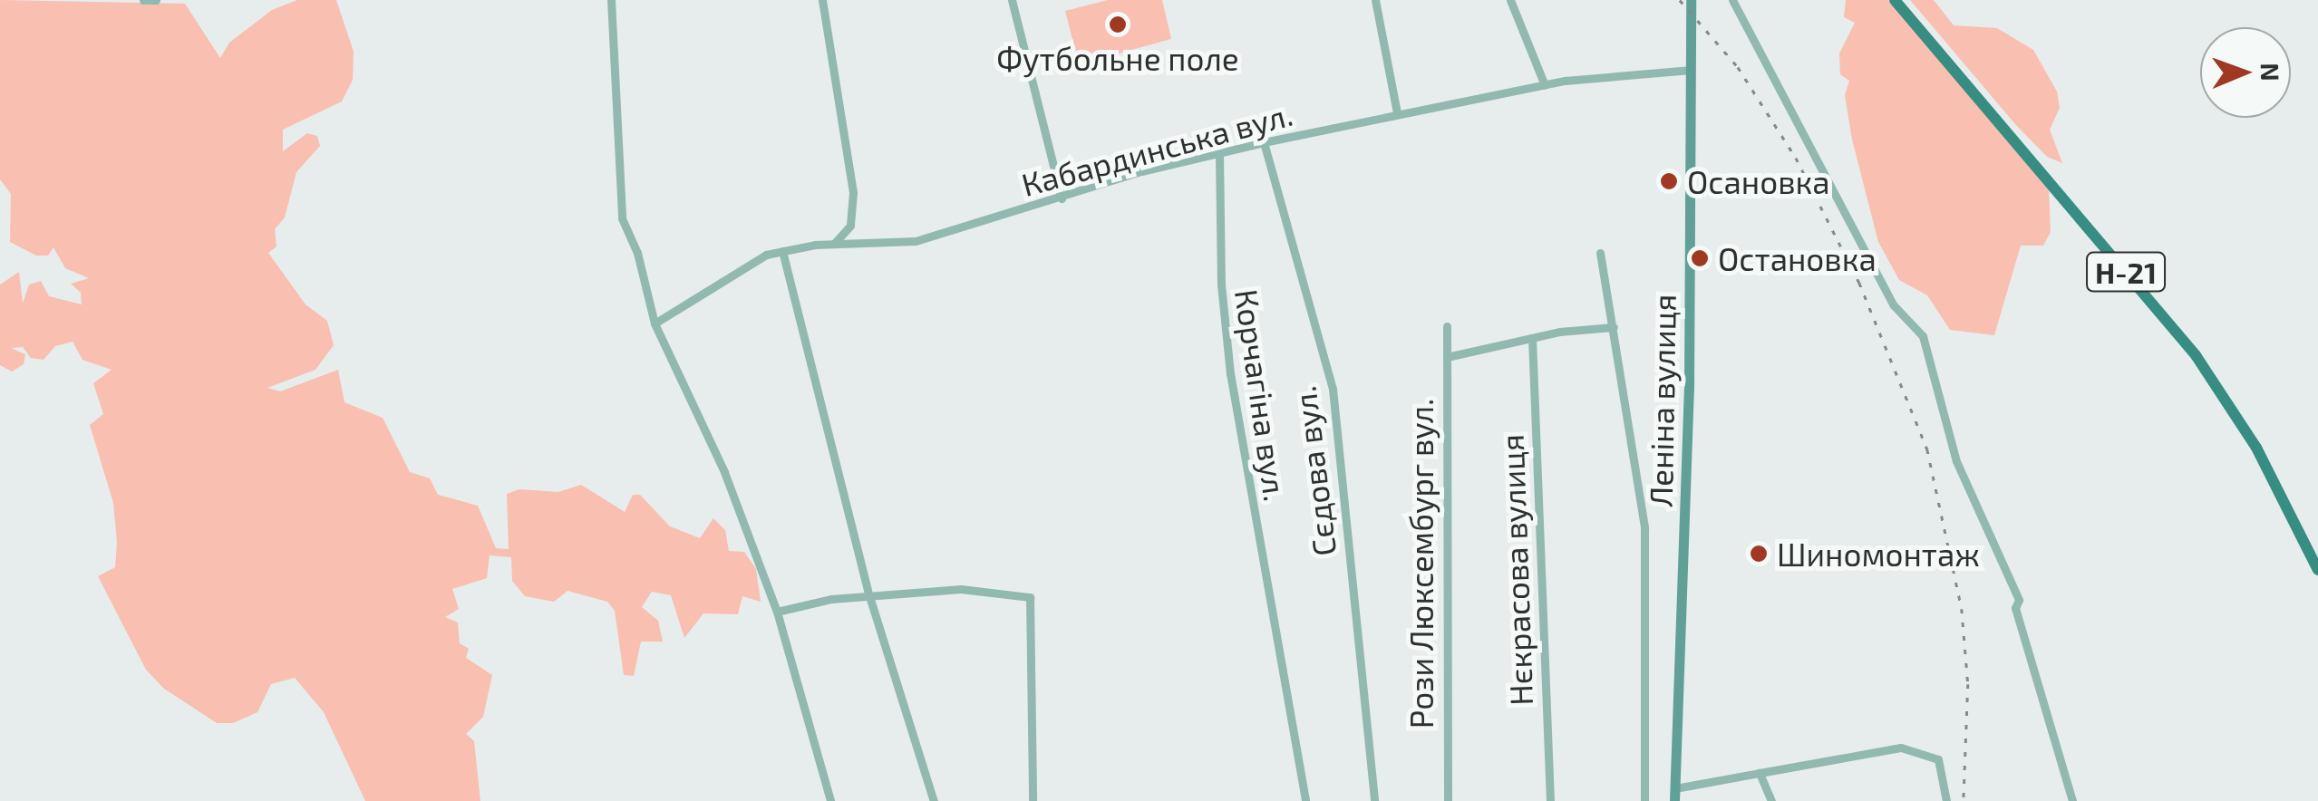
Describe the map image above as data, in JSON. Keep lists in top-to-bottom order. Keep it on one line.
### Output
{"streets":{"main road":["Н-21","Леніна вулиця"],"street":["Кабардинська вул.","Корчагіна вул.","Сєдова вул.","Рози Люксембург вул.","Нєкрасова вулиця"]},"crossings":[["Кабардинська вул.","Корчагіна вул."],["Кабардинська вул.","Леніна вулиця"],["Кабардинська вул.","Сєдова вул."]],"places":["Футбольне поле","Осановка","Остановка","Шиномонтаж"],"north":"right"}
